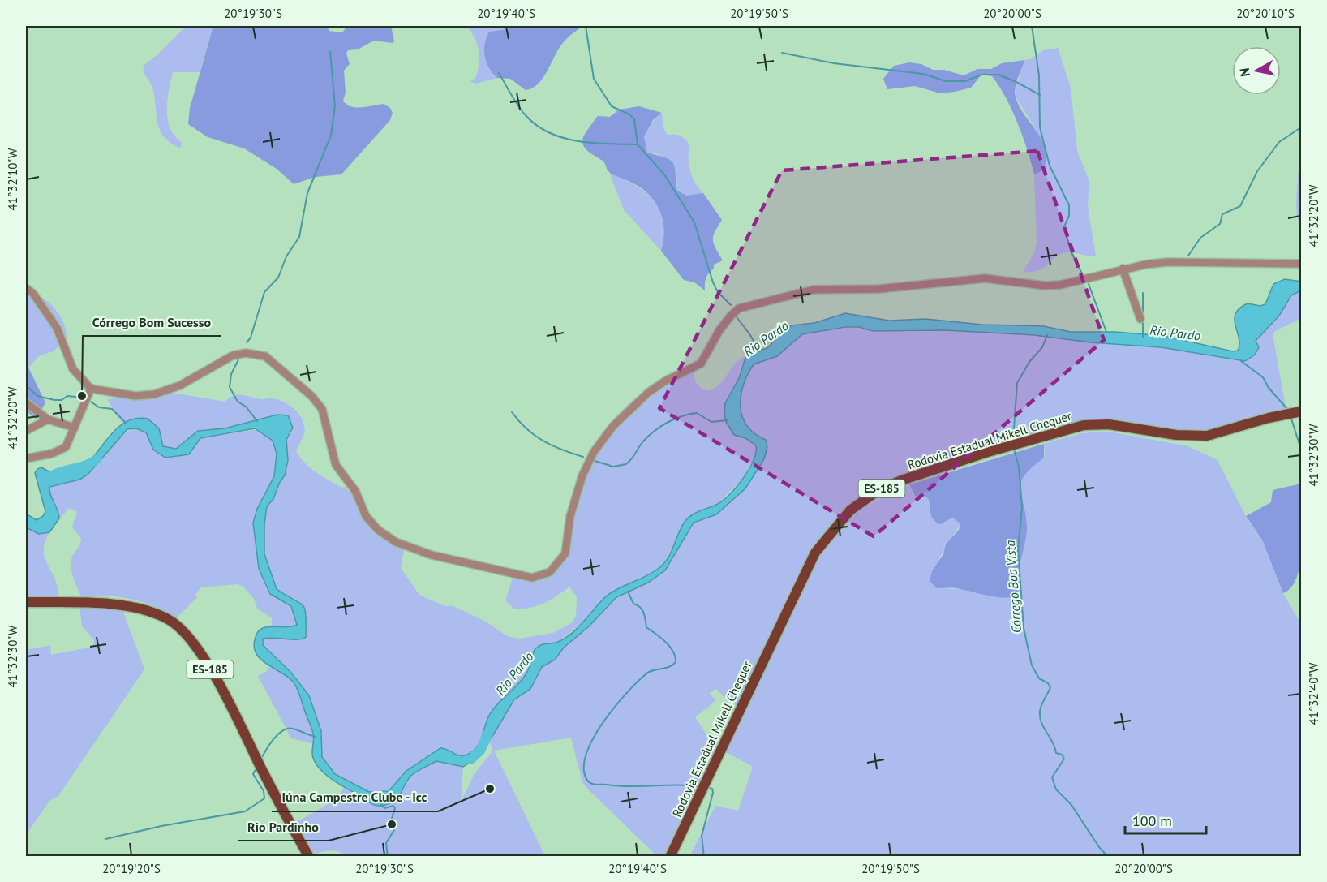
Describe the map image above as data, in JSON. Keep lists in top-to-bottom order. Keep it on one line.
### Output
{"streets":{"main road":["Rodovia Estadual Mikell Chequer","ES-185"]},"water":["Rio Pardo","Córrego Boa Vista"],"places":["Córrego Bom Sucesso","Iúna Campestre Clube - Icc","Rio Pardinho"],"scale_bar":"100 m","north":"left","coordinates":["20°19'30\"S","20°19'40\"S","20°19'50\"S","20°20'00\"S","20°20'10\"S","41°32'10\"W","41°32'20\"W","41°32'30\"W","41°32'40\"W","20°19'20\"S"]}
